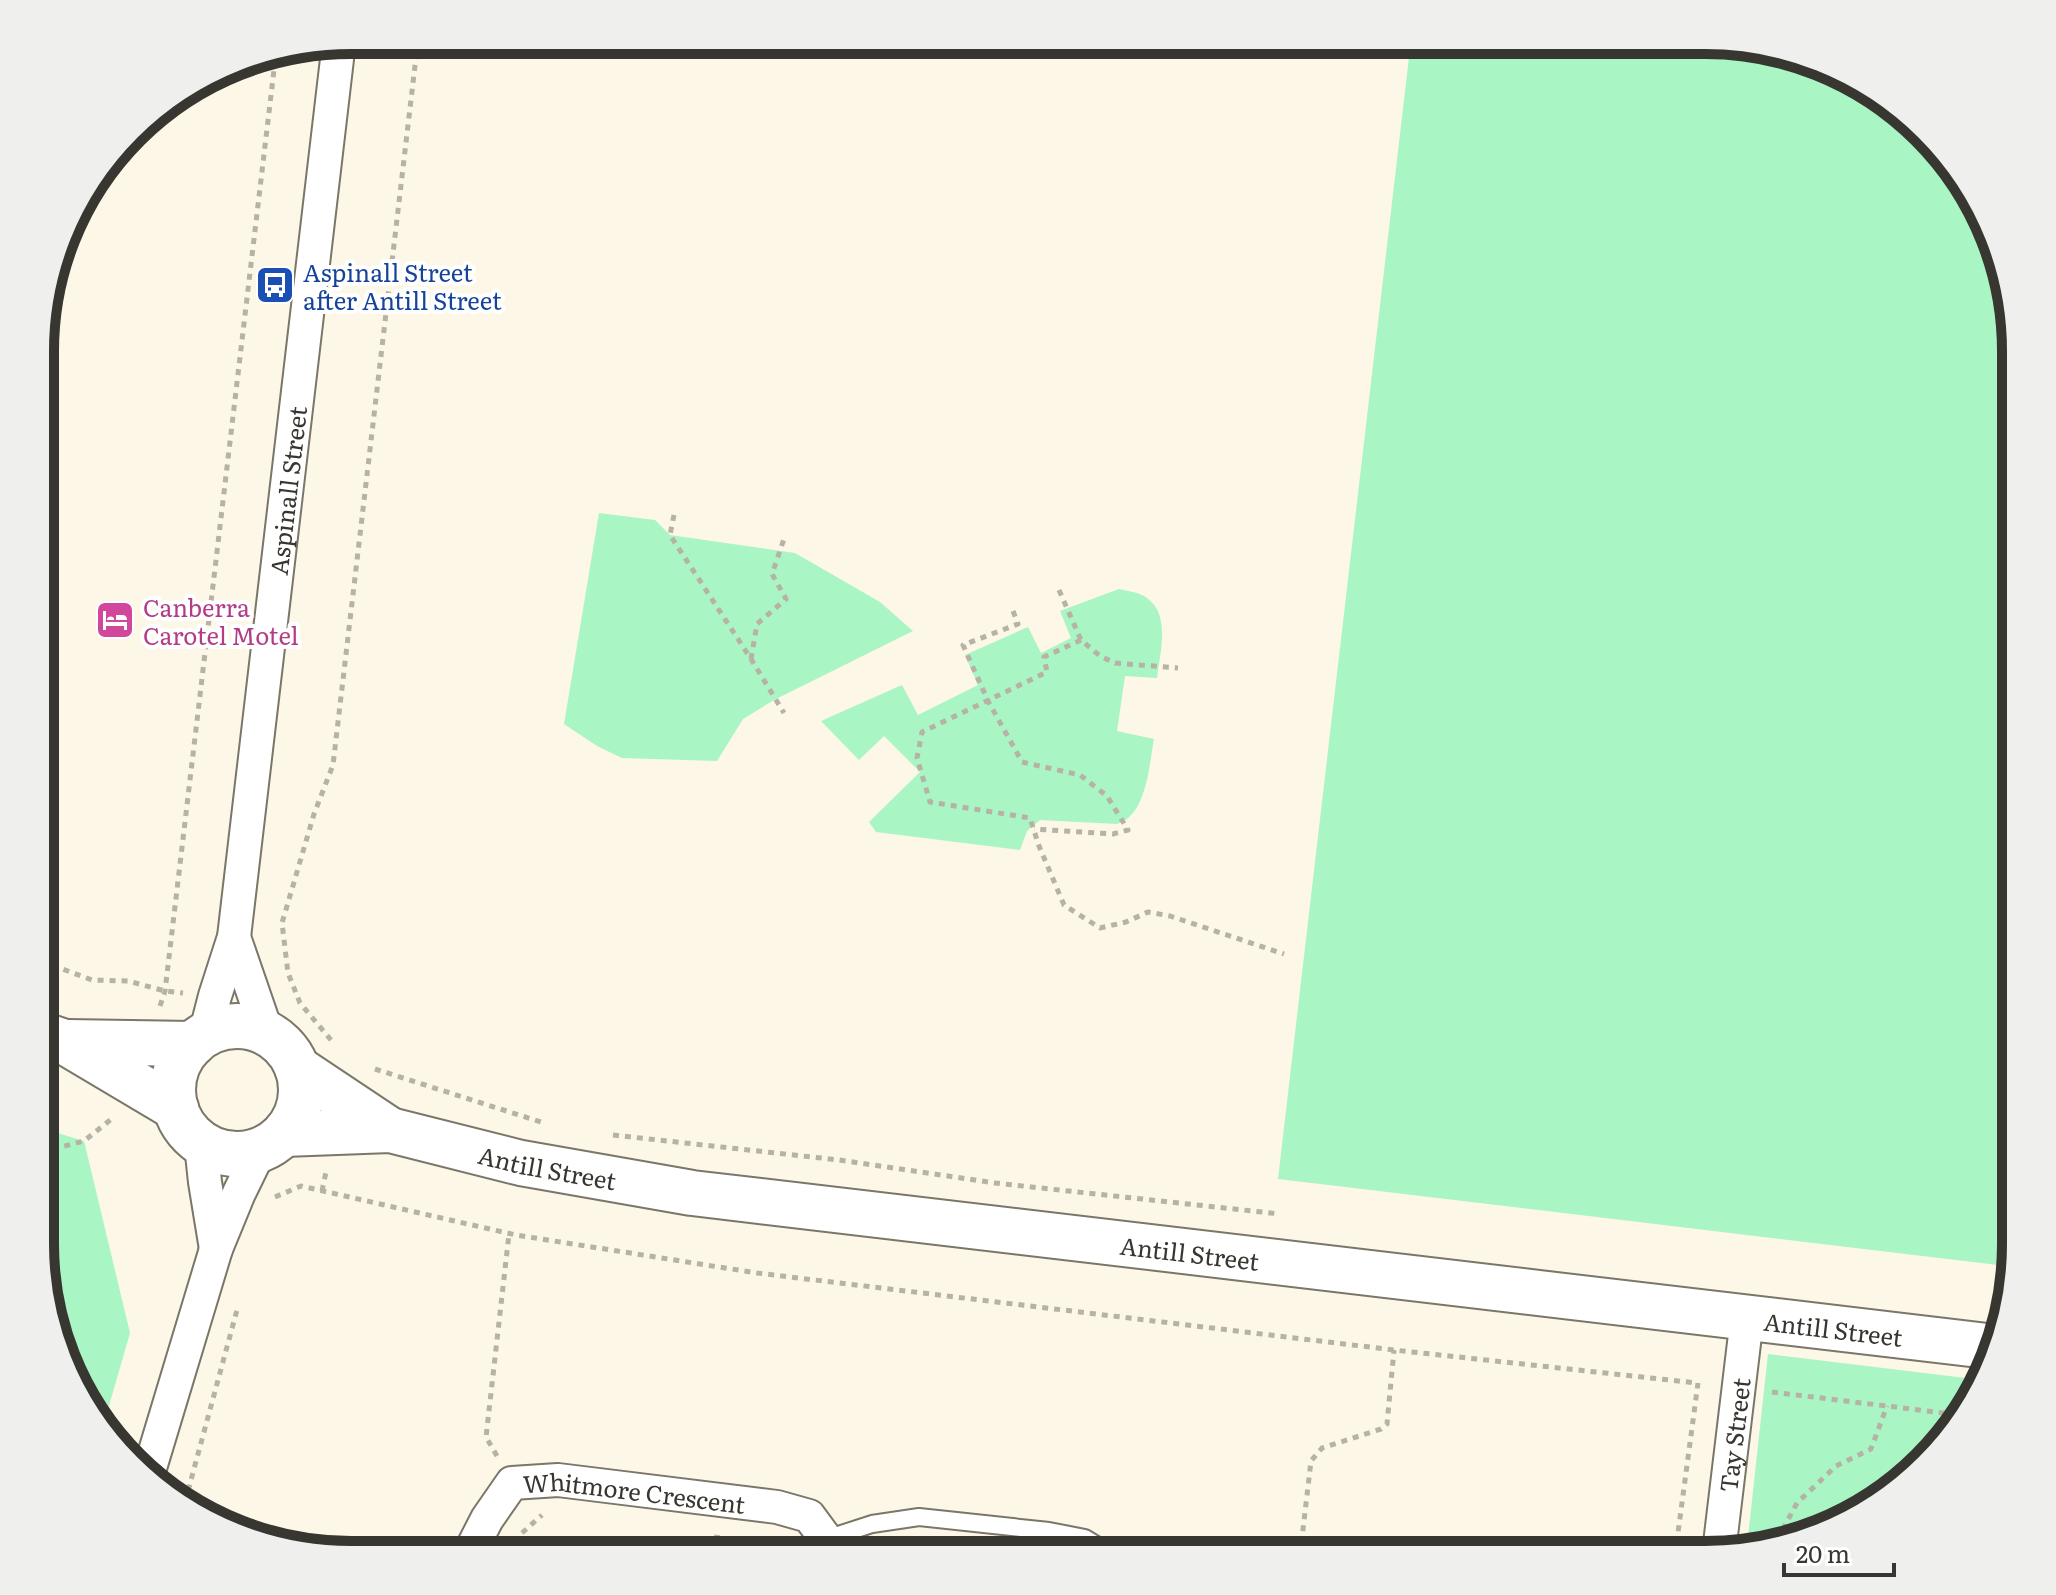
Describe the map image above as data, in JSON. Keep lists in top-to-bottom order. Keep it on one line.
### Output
{"streets":{"main road":["Antill Street"],"street":["Aspinall Street","Tay Street","Whitmore Crescent"]},"crossings":[["Aspinall Street","Antill Street"],["Antill Street","Tay Street"]],"places":{"bus stop":["Aspinall Street after Antill Street"],"hotel":["Canberra Carotel Motel"]},"scale_bar":"20 m"}
